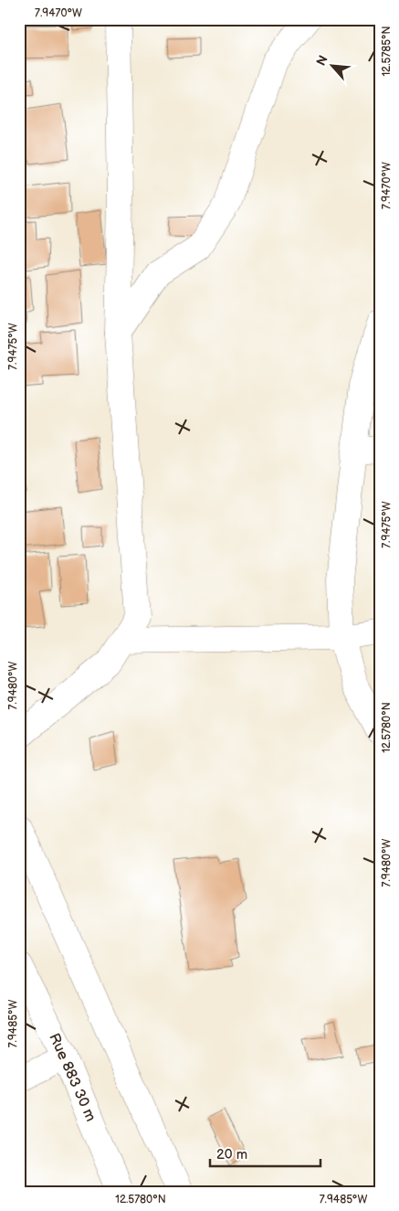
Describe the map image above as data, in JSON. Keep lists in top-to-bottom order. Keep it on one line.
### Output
{"streets":{"street":["Rue 883 30 m"]},"scale_bar":"20 m","north":"top left","coordinates":["7.9470°W","12.5785°N","7.9475°W","7.9480°W","12.5780°N","7.9485°W"]}
